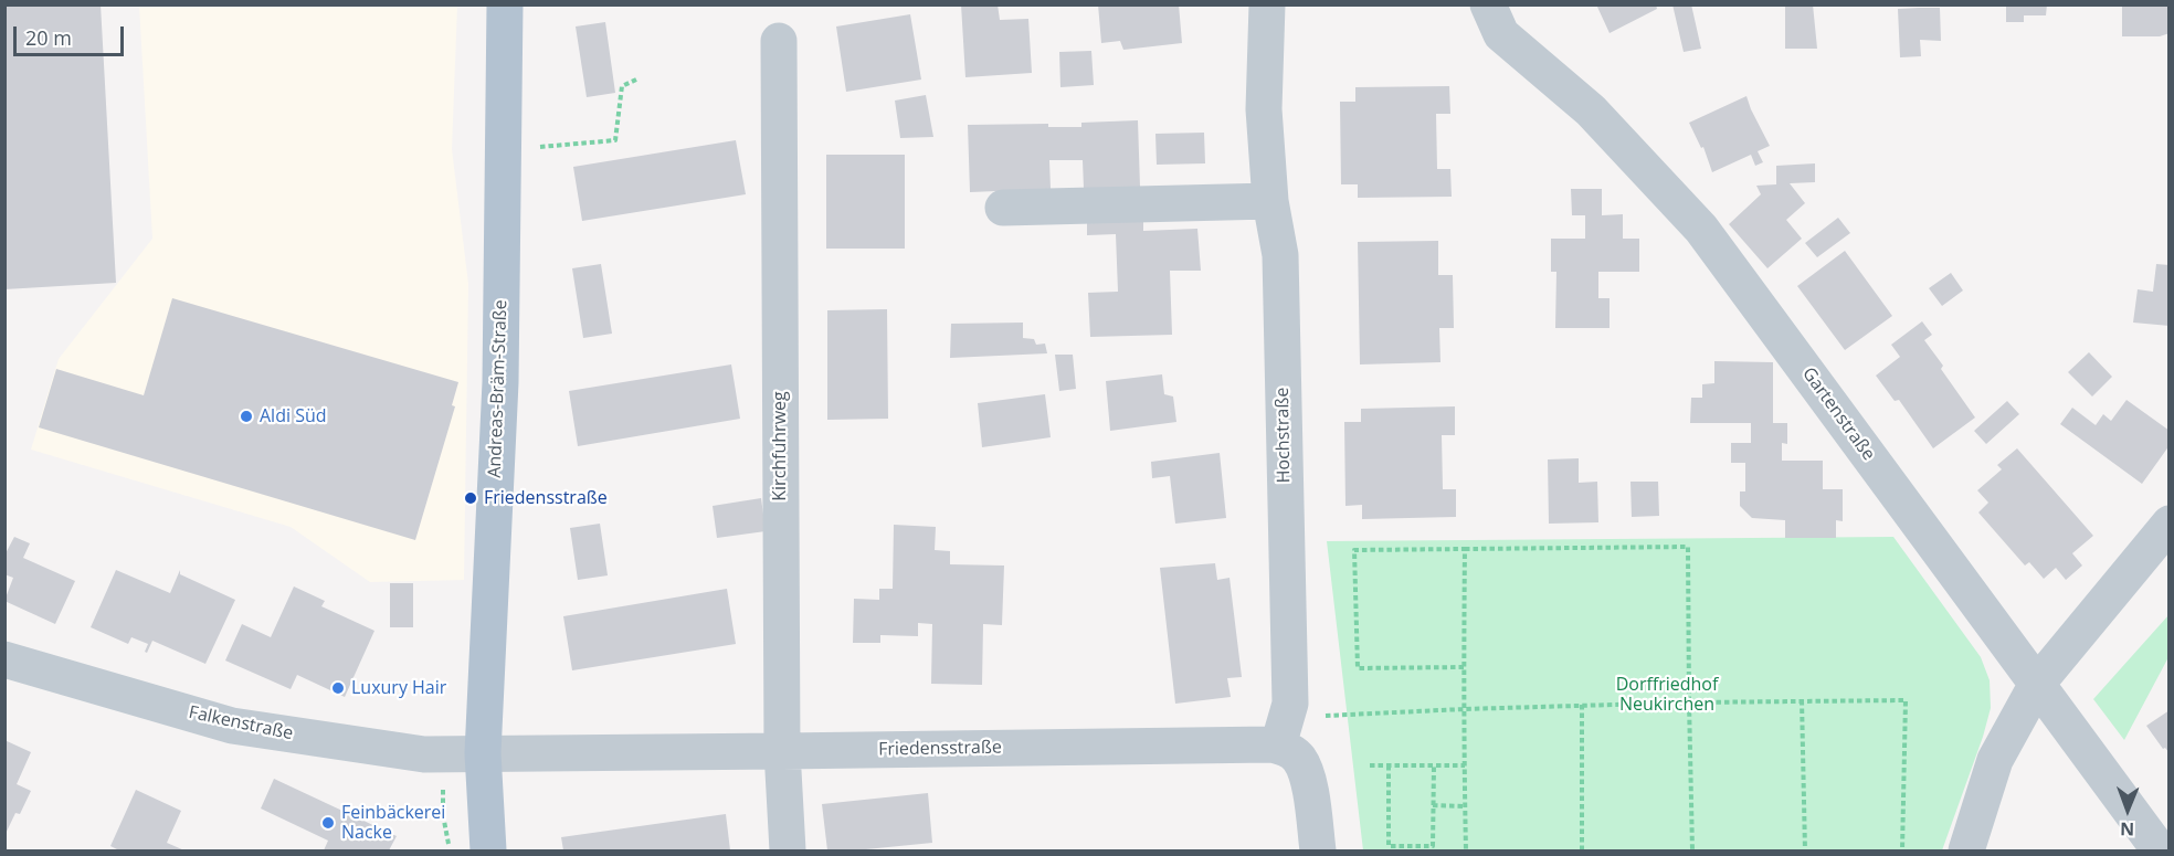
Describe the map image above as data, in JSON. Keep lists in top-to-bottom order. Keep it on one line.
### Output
{"streets":{"main road":["Andreas-Bräm-Straße"],"street":["Gartenstraße","Hochstraße","Kirchfuhrweg","Falkenstraße","Friedensstraße"]},"crossings":[["Andreas-Bräm-Straße","Falkenstraße"],["Andreas-Bräm-Straße","Friedensstraße"],["Hochstraße","Friedensstraße"],["Kirchfuhrweg","Friedensstraße"],["Falkenstraße","Friedensstraße"]],"parks":["Dorffriedhof Neukirchen"],"places":["Aldi Süd","Friedensstraße","Luxury Hair","Feinbäckerei Nacke"],"scale_bar":"20 m","north":"bottom"}
